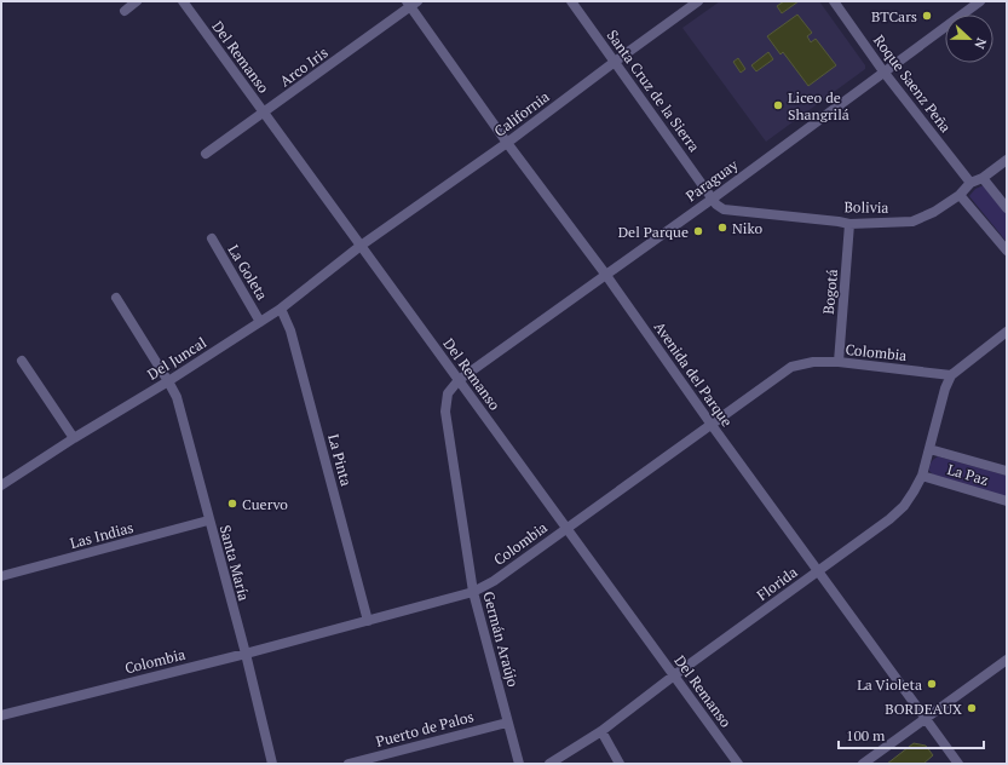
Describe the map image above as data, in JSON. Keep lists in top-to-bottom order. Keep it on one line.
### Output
{"streets":{"street":["Del Remanso","Arco Iris","Roque Saenz Peña","Santa Cruz de la Sierra","California","Paraguay","Bolivia","La Goleta","Bogotá","Colombia","Del Juncal","Avenida del Parque","La Pinta","La Paz","Las Indias","Santa María","Florida","Germán Araújo","Puerto de Palos"]},"crossings":[["Del Remanso","Arco Iris"],["Del Remanso","California"],["Del Remanso","Paraguay"],["Del Remanso","Colombia"],["Del Remanso","Del Juncal"],["Del Remanso","Florida"],["Del Remanso","Germán Araújo"],["Arco Iris","Avenida del Parque"],["Roque Saenz Peña","Paraguay"],["Roque Saenz Peña","Bolivia"],["Santa Cruz de la Sierra","California"],["Santa Cruz de la Sierra","Paraguay"],["Santa Cruz de la Sierra","Bolivia"],["California","Del Juncal"],["California","Avenida del Parque"],["Paraguay","Bolivia"],["Paraguay","Avenida del Parque"],["Paraguay","Germán Araújo"],["Bolivia","Bogotá"],["La Goleta","Del Juncal"],["Bogotá","Colombia"],["Colombia","Avenida del Parque"],["Colombia","La Pinta"],["Colombia","Santa María"],["Colombia","Florida"],["Colombia","Germán Araújo"],["Del Juncal","La Pinta"],["Del Juncal","Santa María"],["Avenida del Parque","Florida"],["La Paz","Florida"],["Las Indias","Santa María"],["Germán Araújo","Puerto de Palos"]],"places":["BTCars","Liceo de Shangrilá","Niko","Del Parque","Cuervo","La Violeta","BORDEAUX"],"scale_bar":"100 m","north":"right"}
